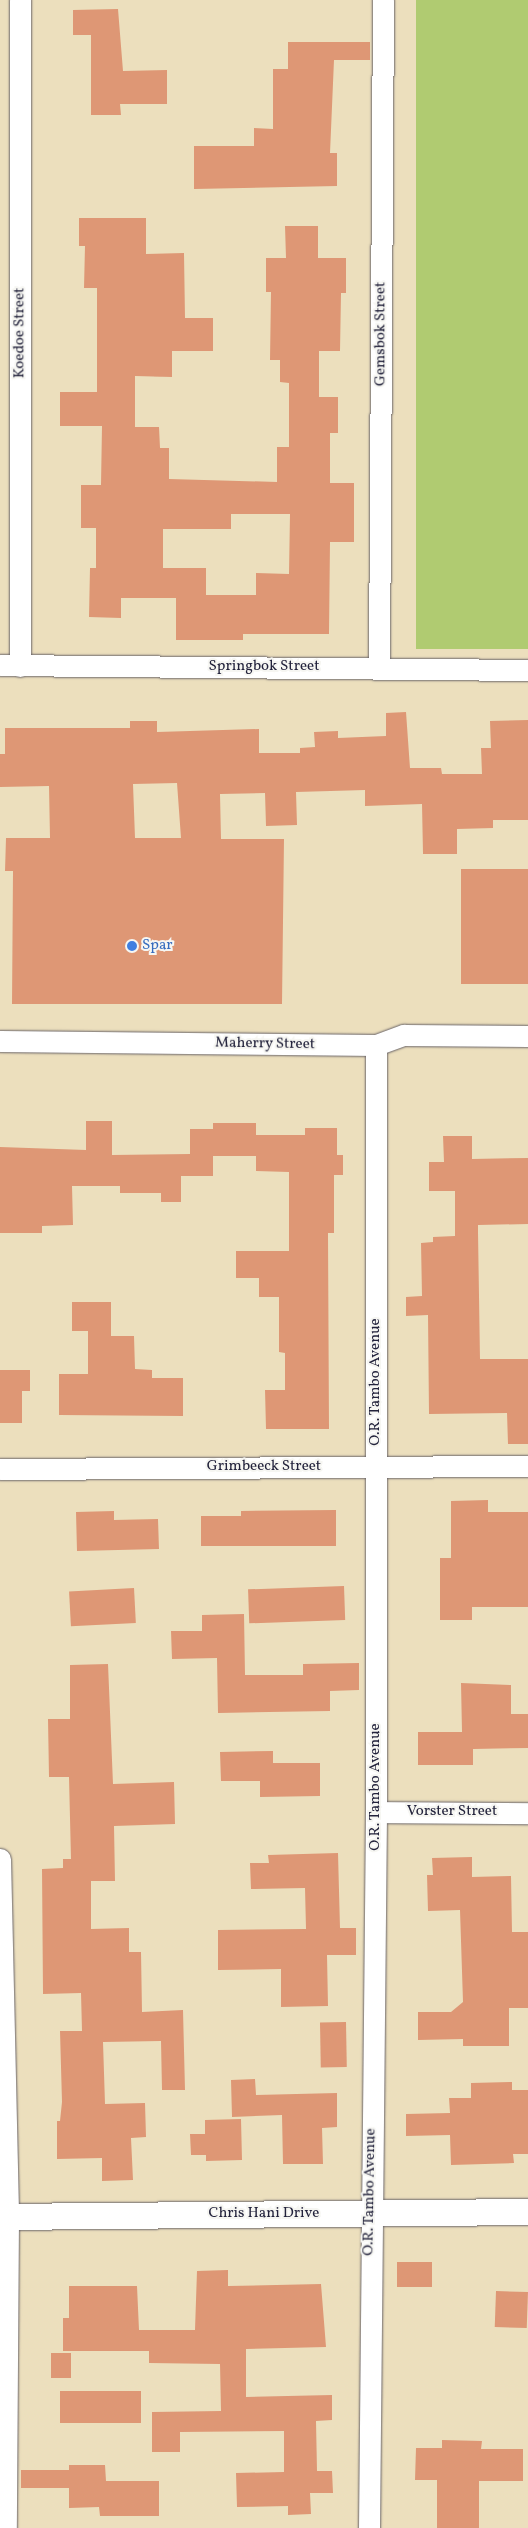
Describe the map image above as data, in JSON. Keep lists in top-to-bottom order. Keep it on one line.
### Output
{"streets":{"street":["Koedoe Street","Gemsbok Street","Springbok Street","Maherry Street","O.R. Tambo Avenue","Grimbeeck Street","Vorster Street","Chris Hani Drive"]},"crossings":[["Koedoe Street","Springbok Street"],["Gemsbok Street","Springbok Street"],["Maherry Street","O.R. Tambo Avenue"],["O.R. Tambo Avenue","Grimbeeck Street"],["O.R. Tambo Avenue","Vorster Street"],["O.R. Tambo Avenue","Chris Hani Drive"]],"places":["Spar"]}
